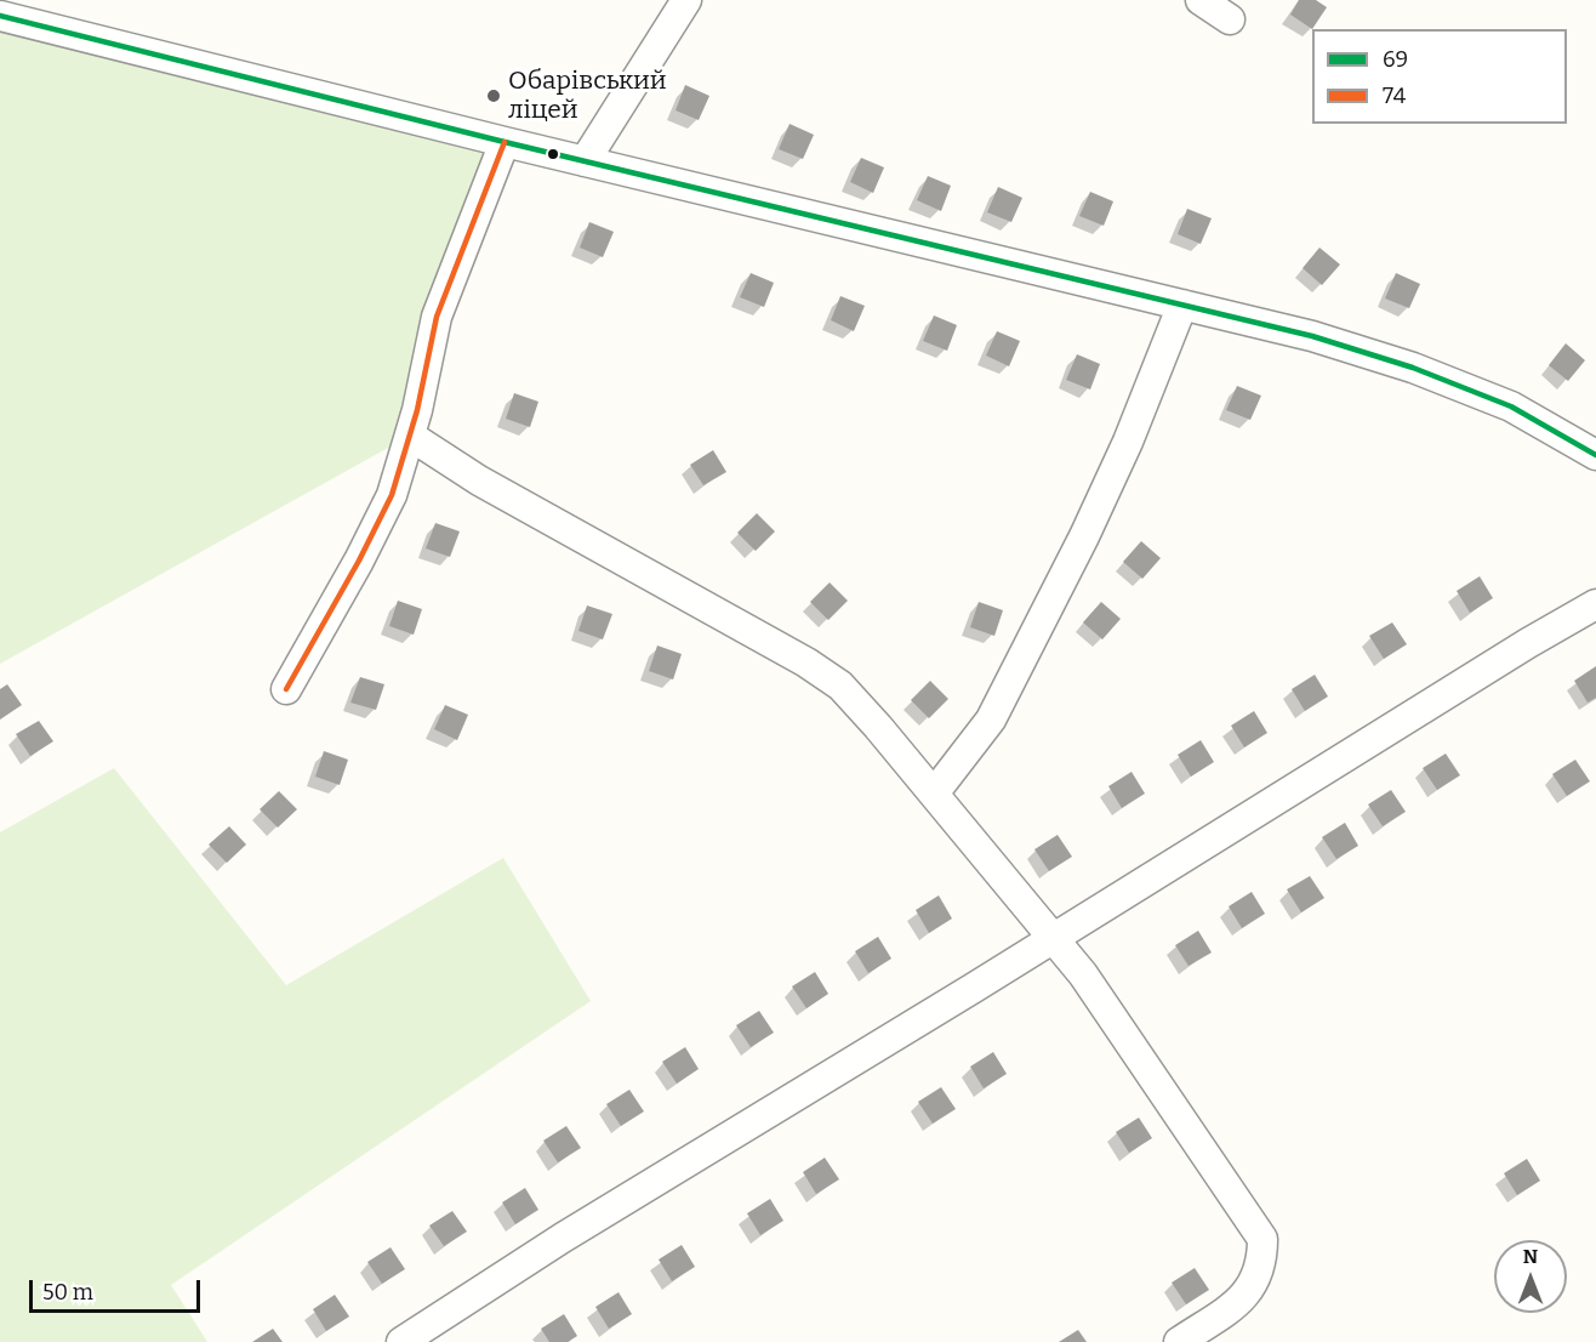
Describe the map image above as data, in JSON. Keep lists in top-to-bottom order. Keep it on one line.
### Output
{"places":["Обарівський ліцей"],"lines":["transit line 69","transit line 74"],"legend":["69","74"],"scale_bar":"50 m","north":"top"}
